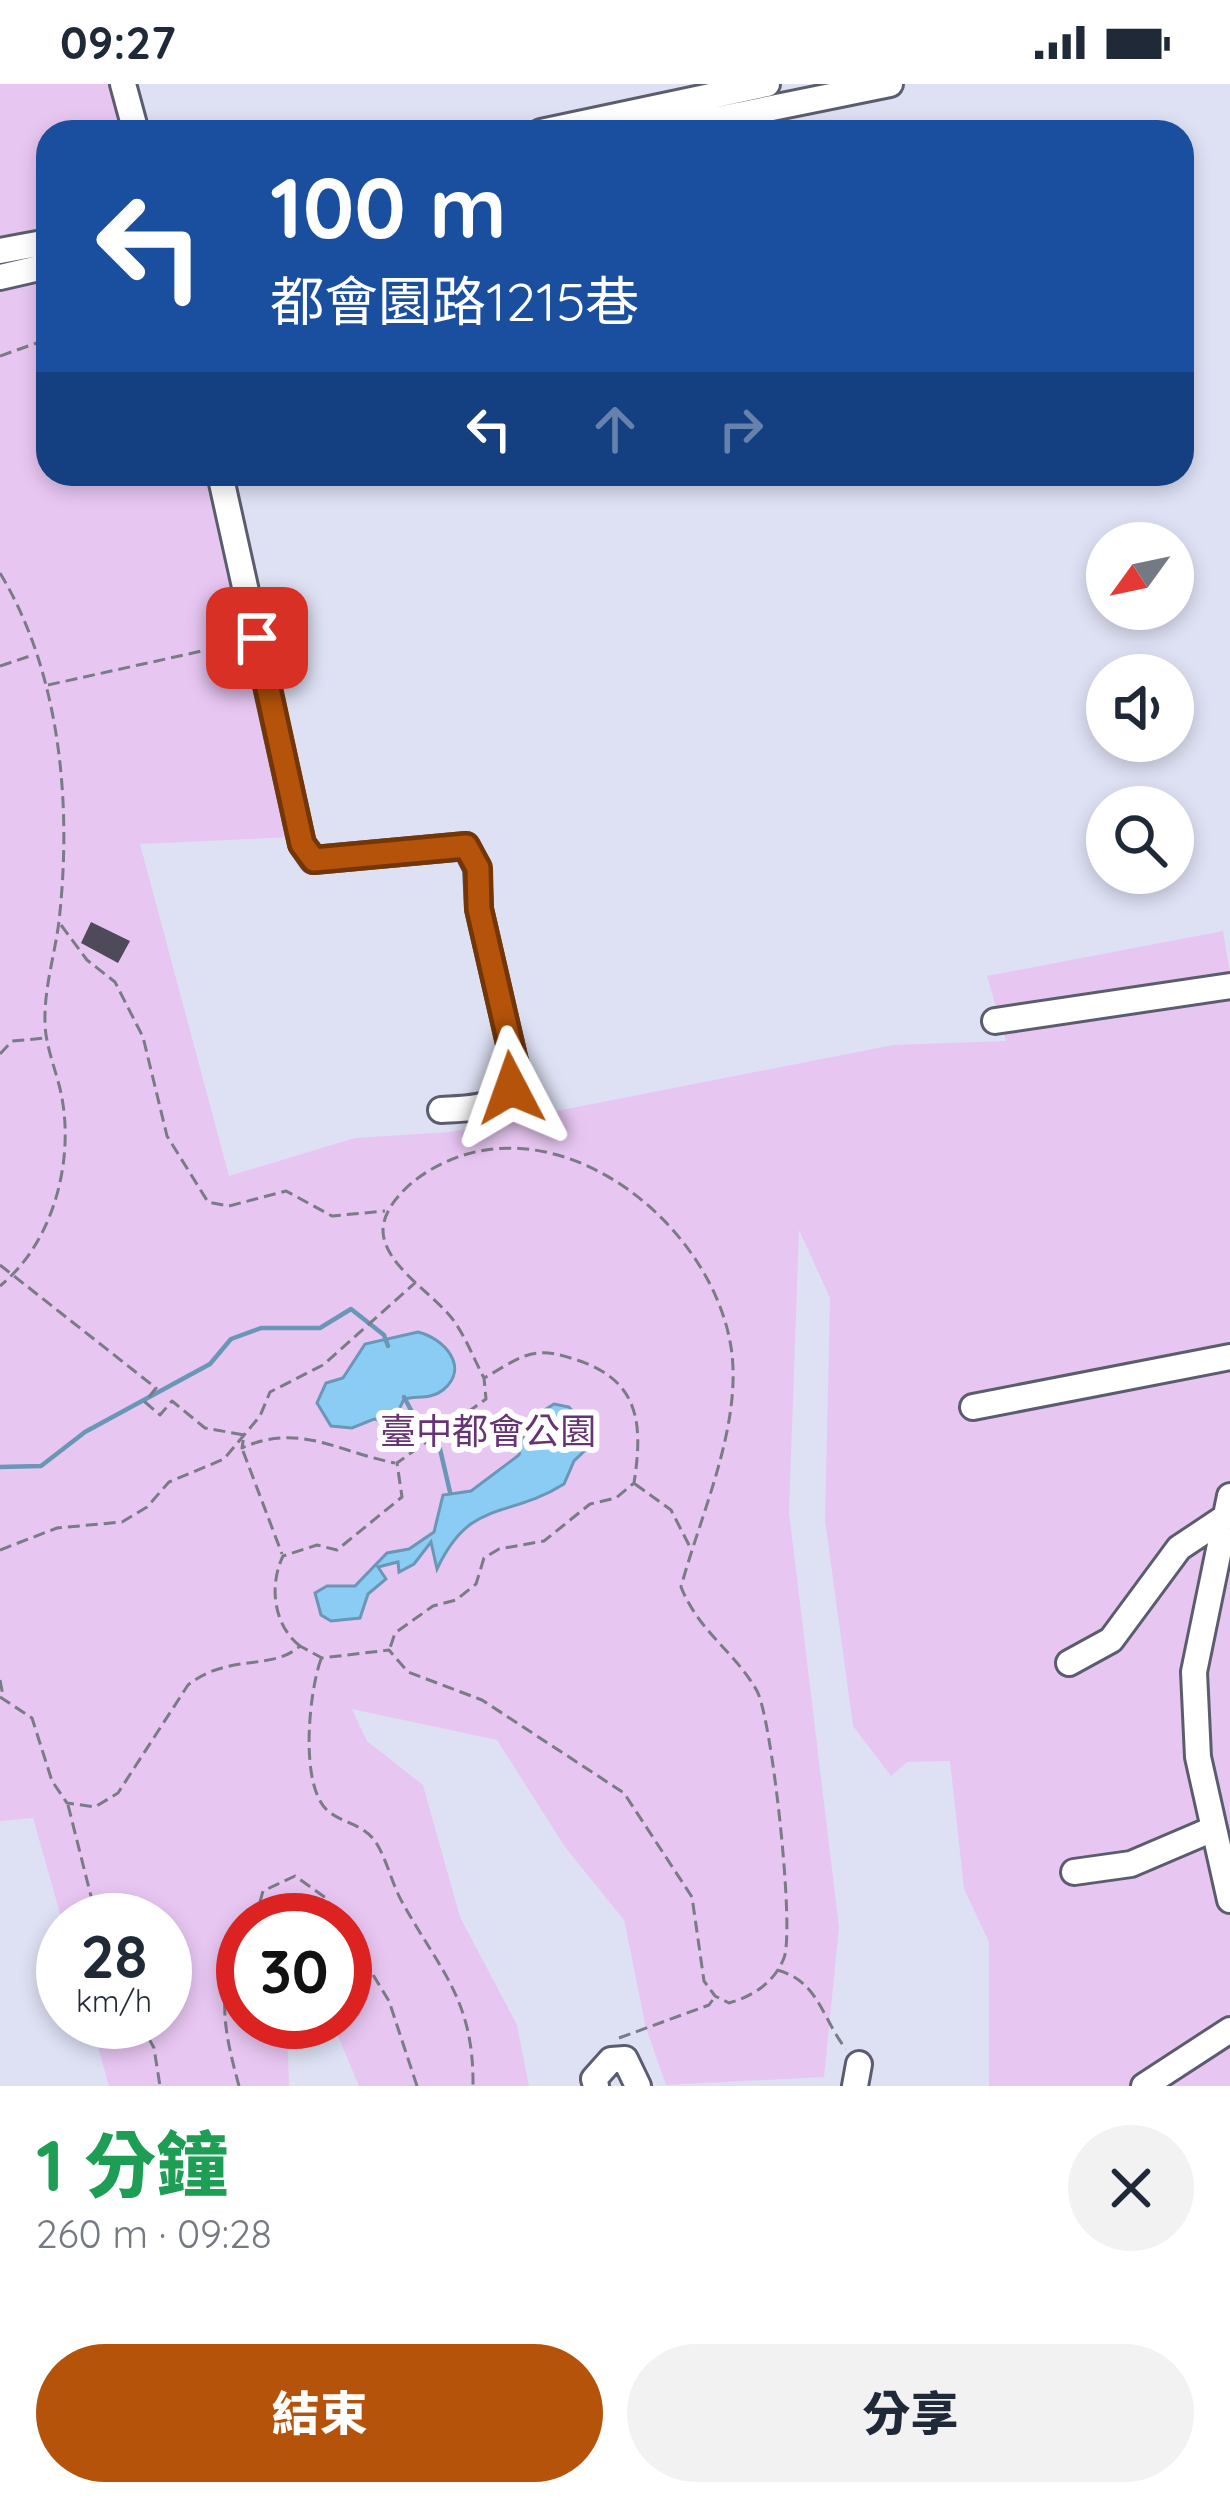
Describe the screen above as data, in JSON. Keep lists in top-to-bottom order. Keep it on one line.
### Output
{"parks":["臺中都會公園"],"north":"bottom left","page":{"status":"09:27","turn":["100 m","都會園路1215巷"],"speed":"28 km/h","limit":"30","heading":["1 分鐘","260 m · 09:28"],"buttons":["結束","分享"]}}
